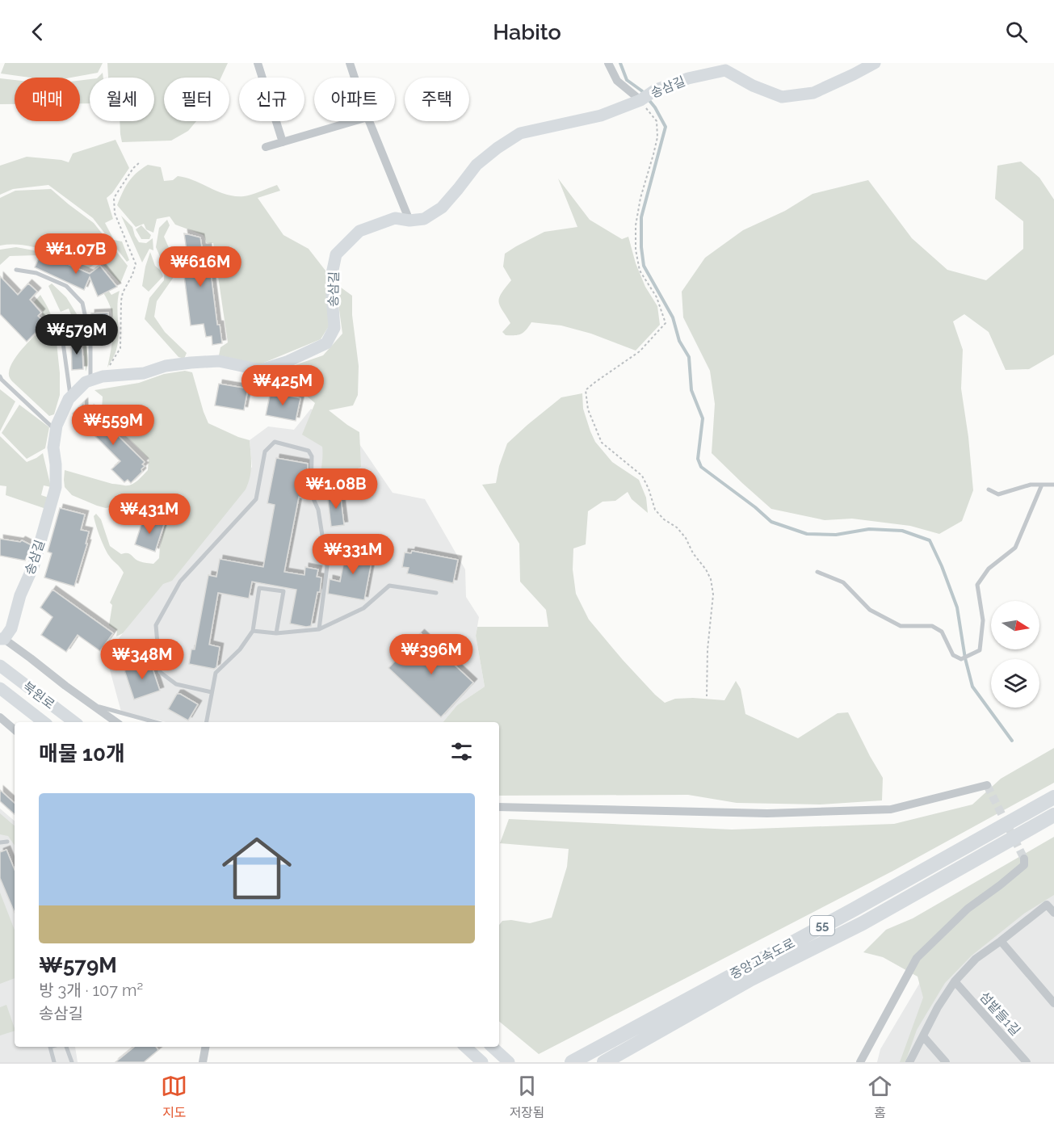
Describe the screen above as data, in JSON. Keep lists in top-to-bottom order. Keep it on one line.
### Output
{"streets":{"highway":["55","중앙고속도로"],"street":["송삼길","북원로","섬밭들1길"]},"north":"right","page":{"header":"Habito","chip":["매매","월세","필터","신규","아파트","주택"],"price":["₩1.07B","₩616M","₩579M","₩425M","₩559M","₩1.08B","₩431M","₩331M","₩396M","₩348M"],"heading":"매물 10개","list":[{"name":"₩579M","note":"방 3개 · 107 m² · 송삼길"}],"tabs":["지도","저장됨","홈"]}}
